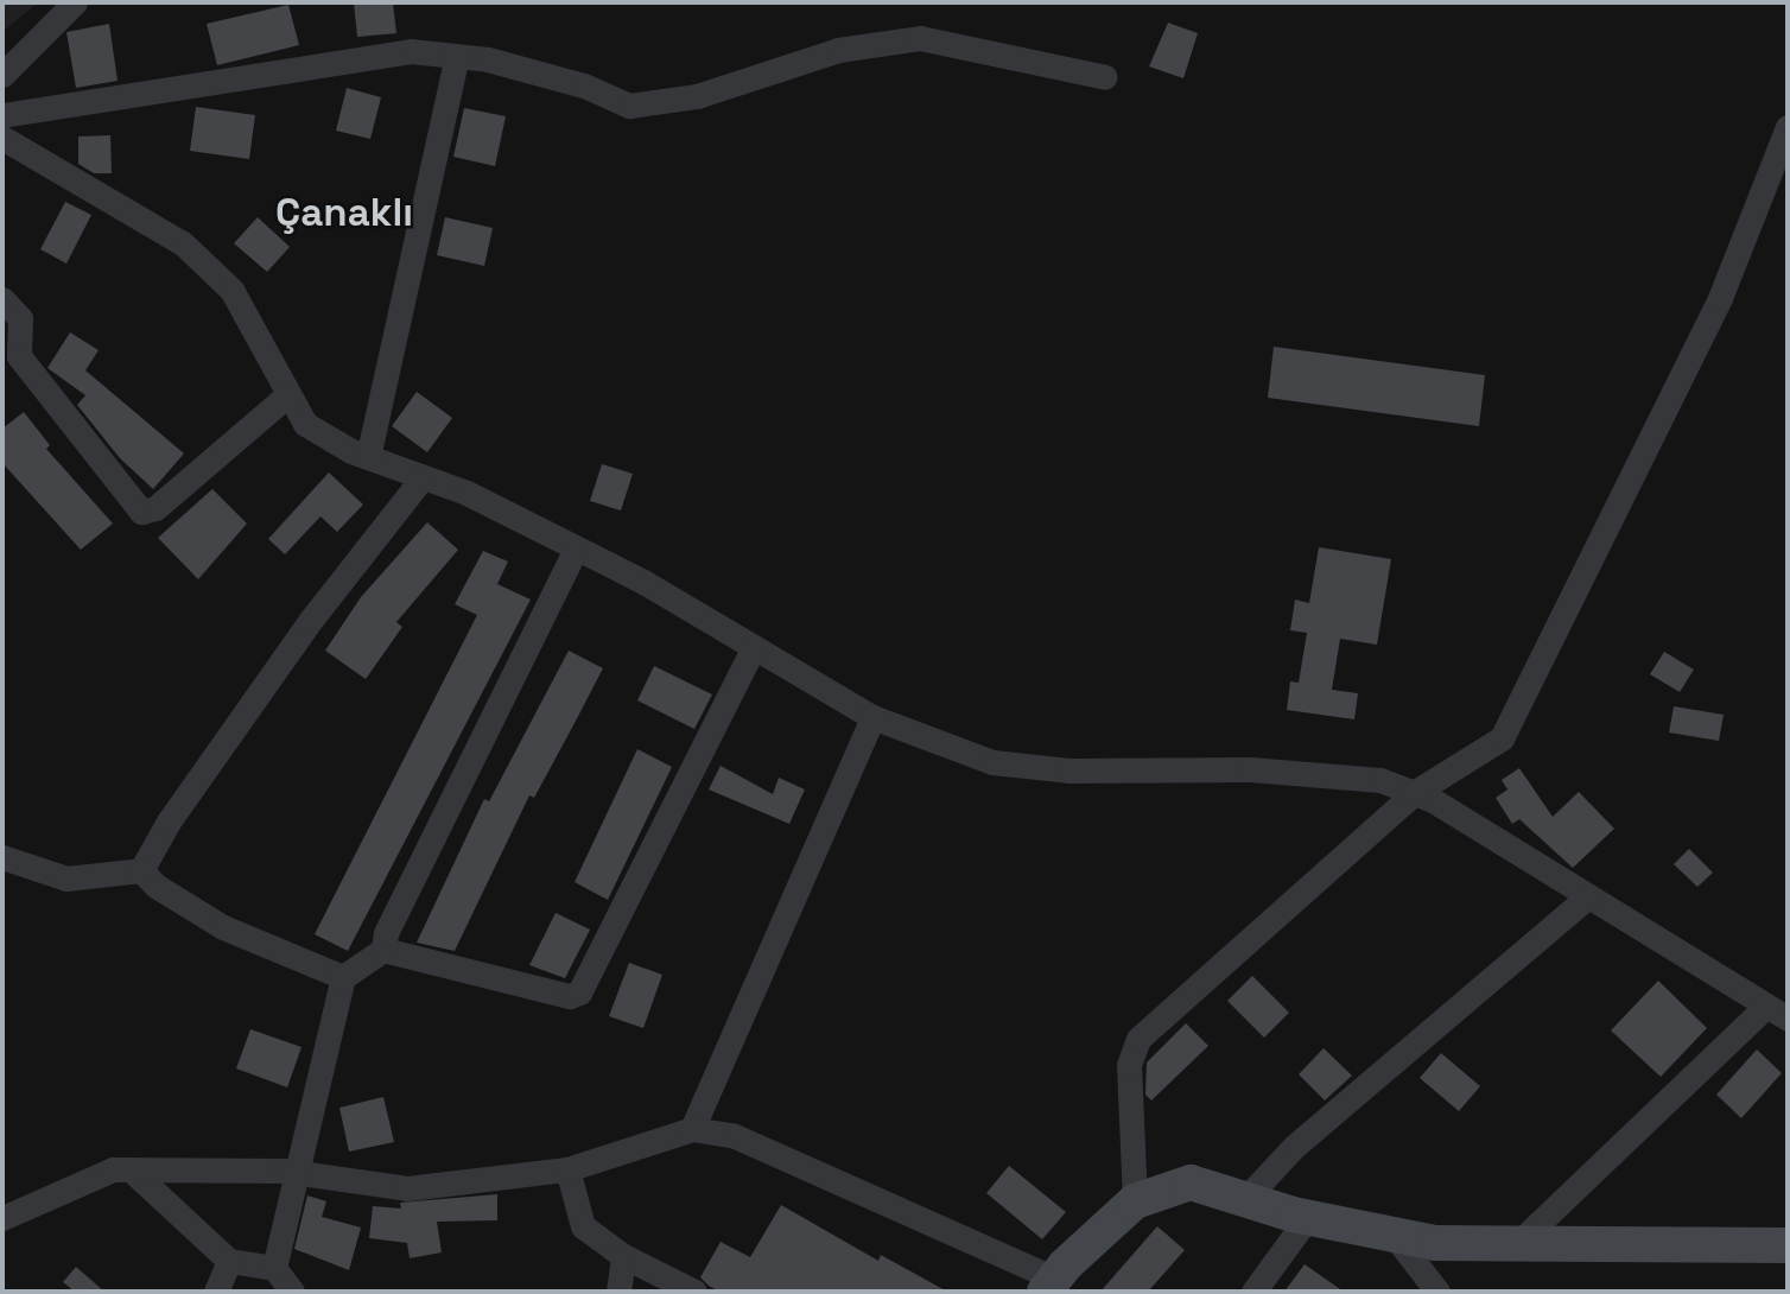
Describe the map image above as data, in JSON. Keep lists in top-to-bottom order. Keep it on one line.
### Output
{"districts":["Çanaklı"]}
